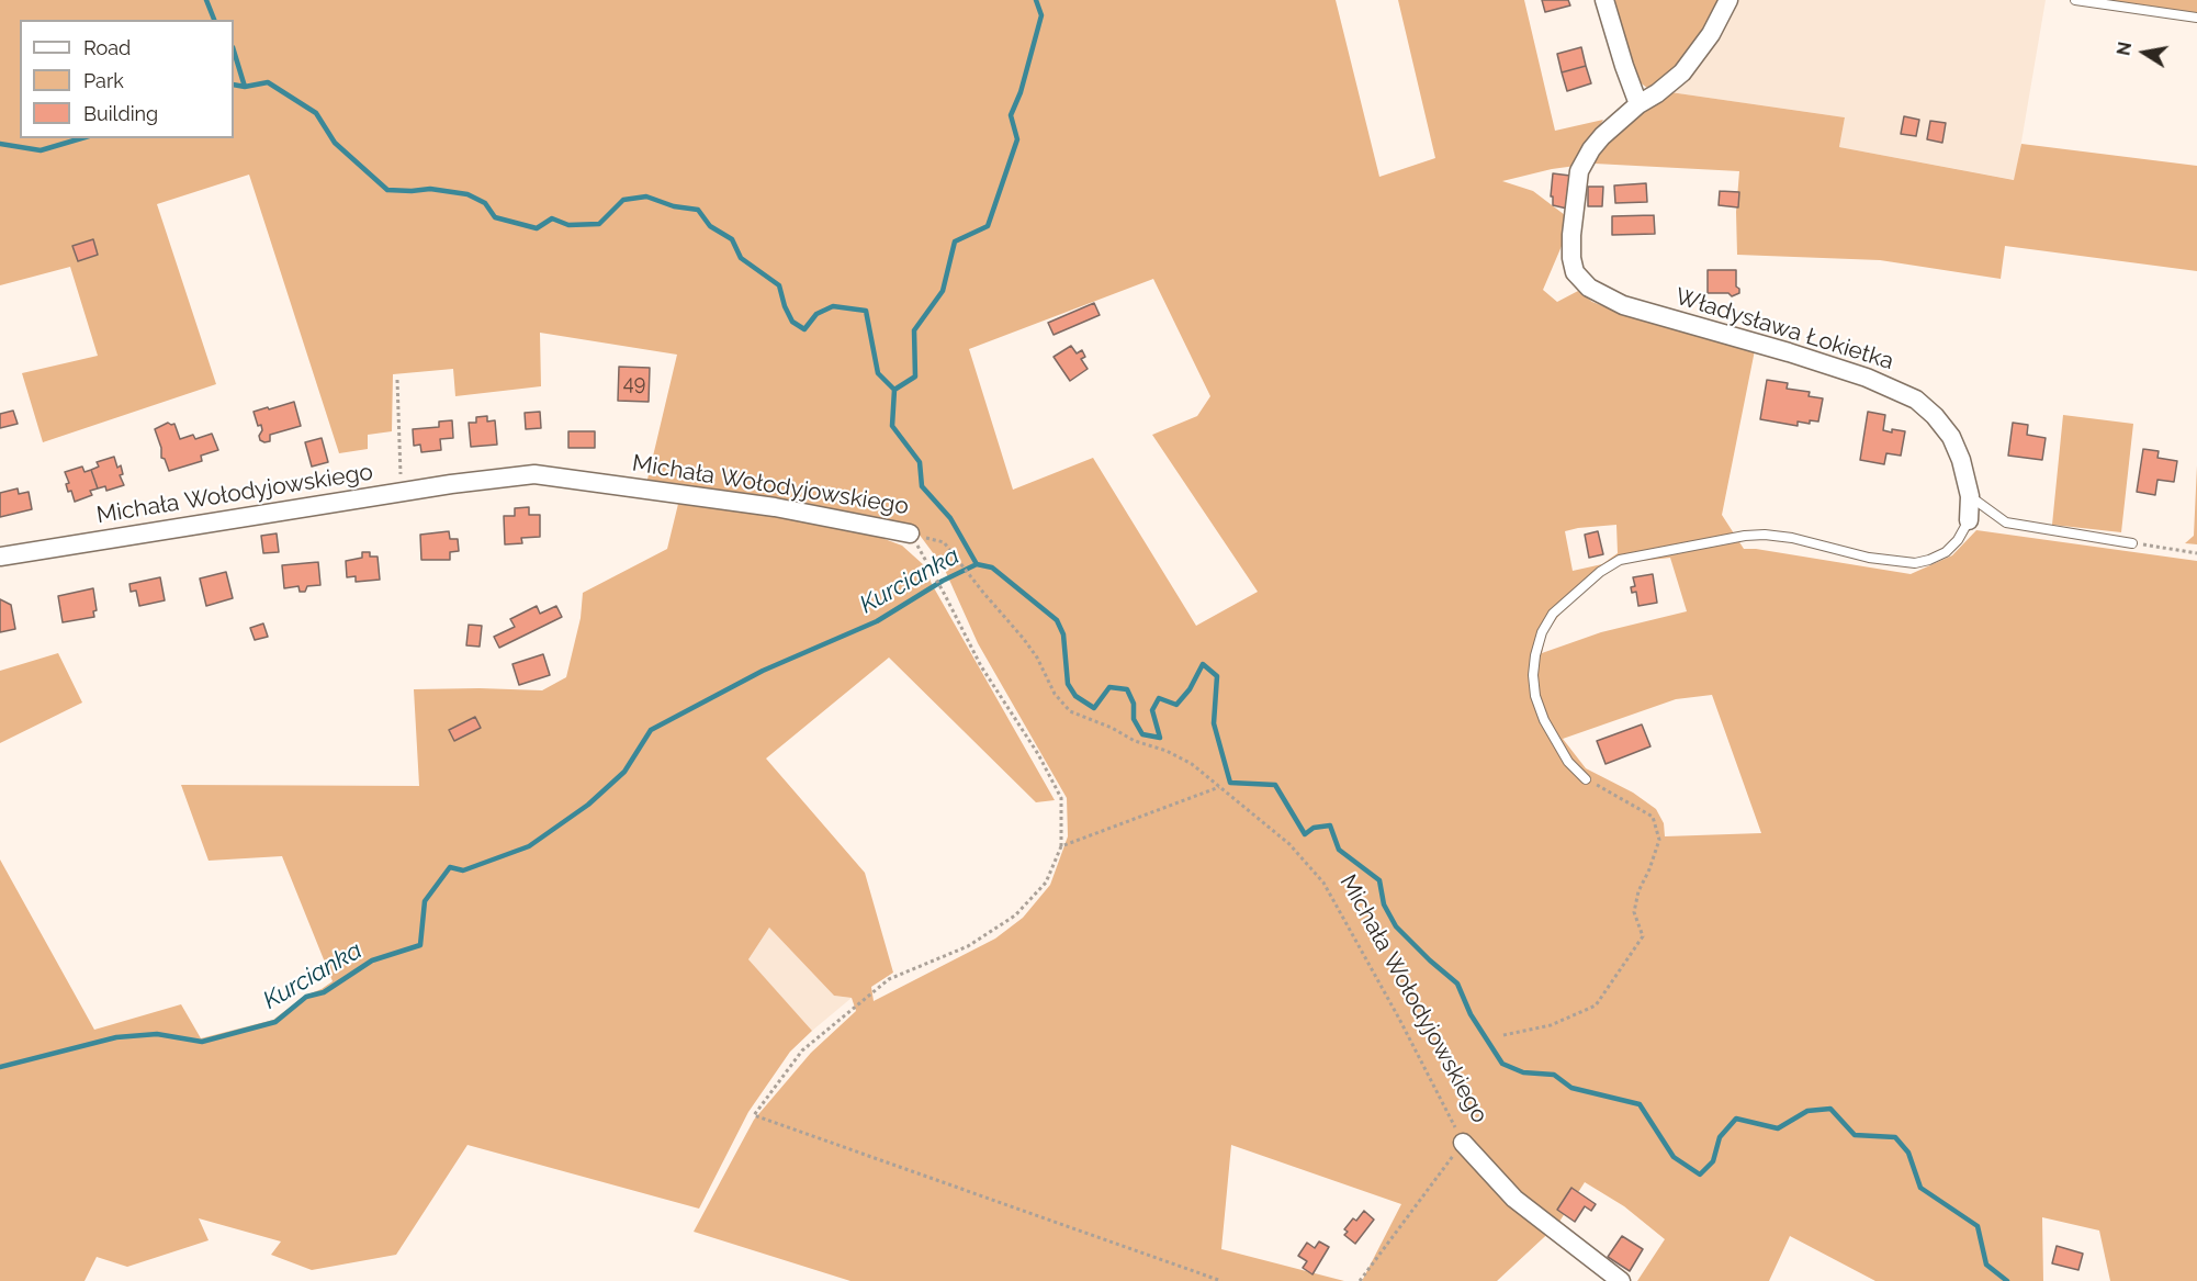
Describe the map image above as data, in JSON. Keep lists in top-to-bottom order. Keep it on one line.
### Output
{"streets":{"street":["Władysława Łokietka","Michała Wołodyjowskiego"]},"water":["Kurcianka"],"house_numbers":["49"],"legend":["Road","Park","Building"],"north":"left"}
